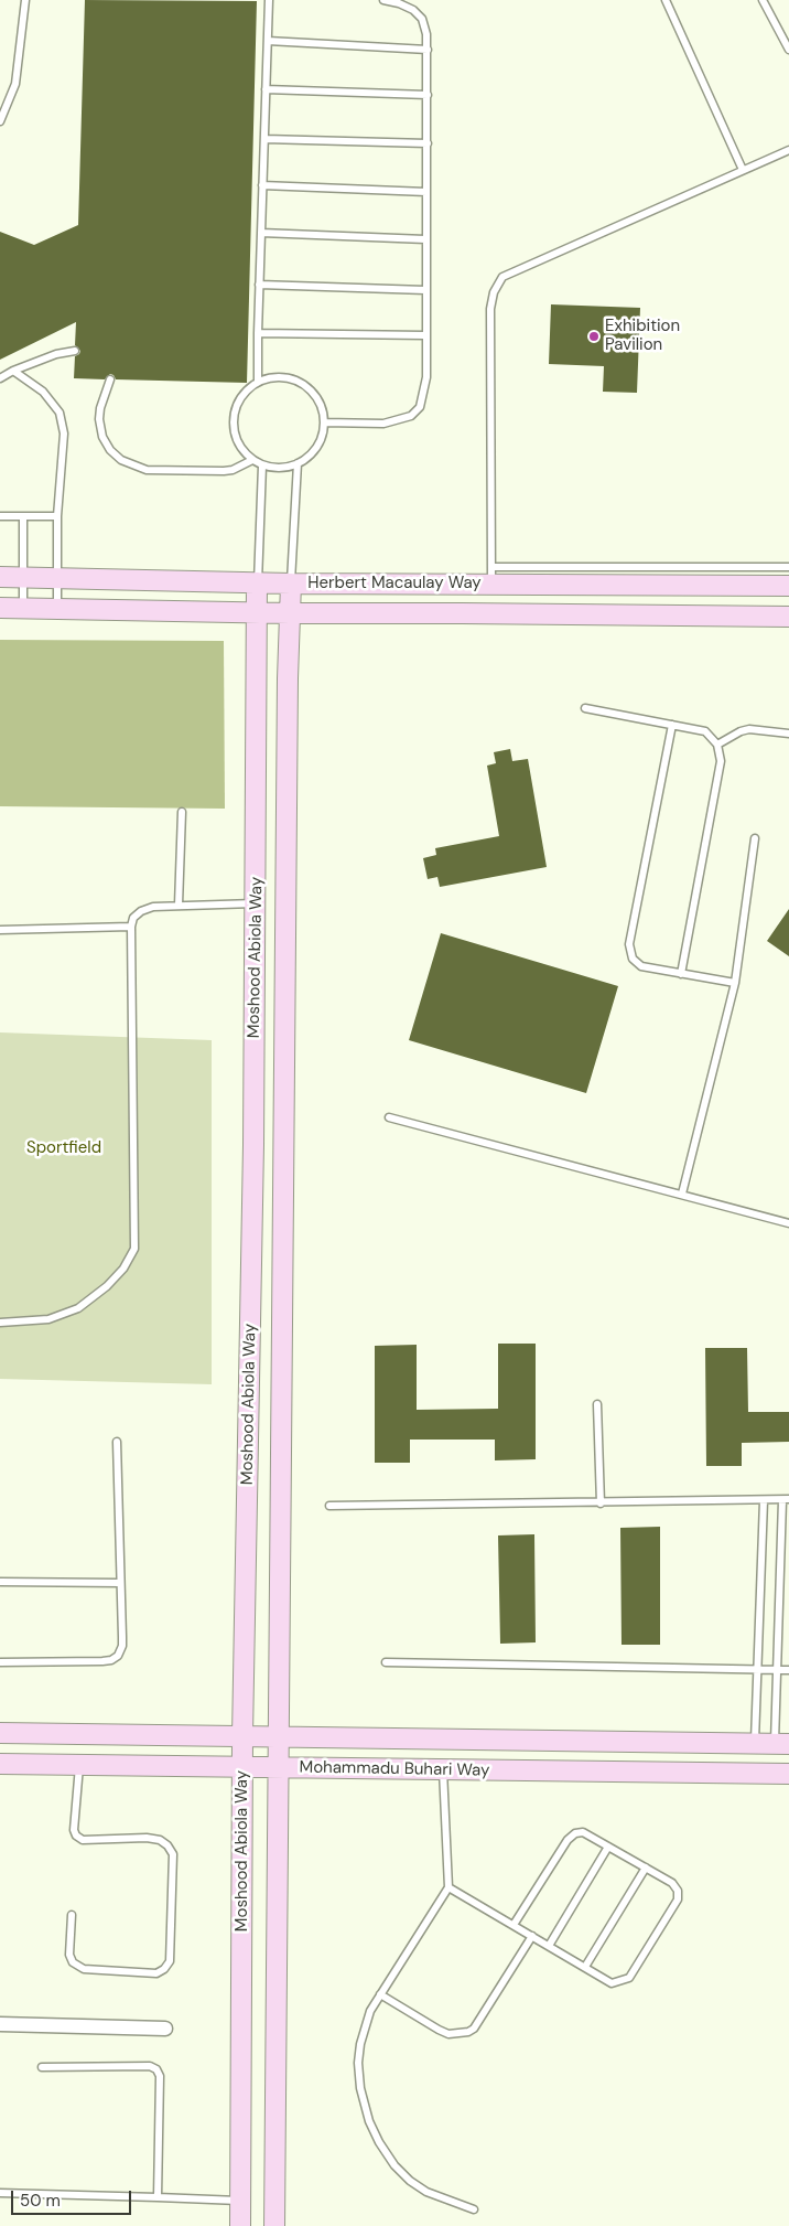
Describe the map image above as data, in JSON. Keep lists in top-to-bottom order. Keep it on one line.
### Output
{"streets":{"main road":["Herbert Macaulay Way","Moshood Abiola Way","Mohammadu Buhari Way"]},"crossings":[["Herbert Macaulay Way","Moshood Abiola Way"],["Moshood Abiola Way","Mohammadu Buhari Way"]],"parks":["Sportfield"],"places":["Exhibition Pavilion"],"scale_bar":"50 m"}
